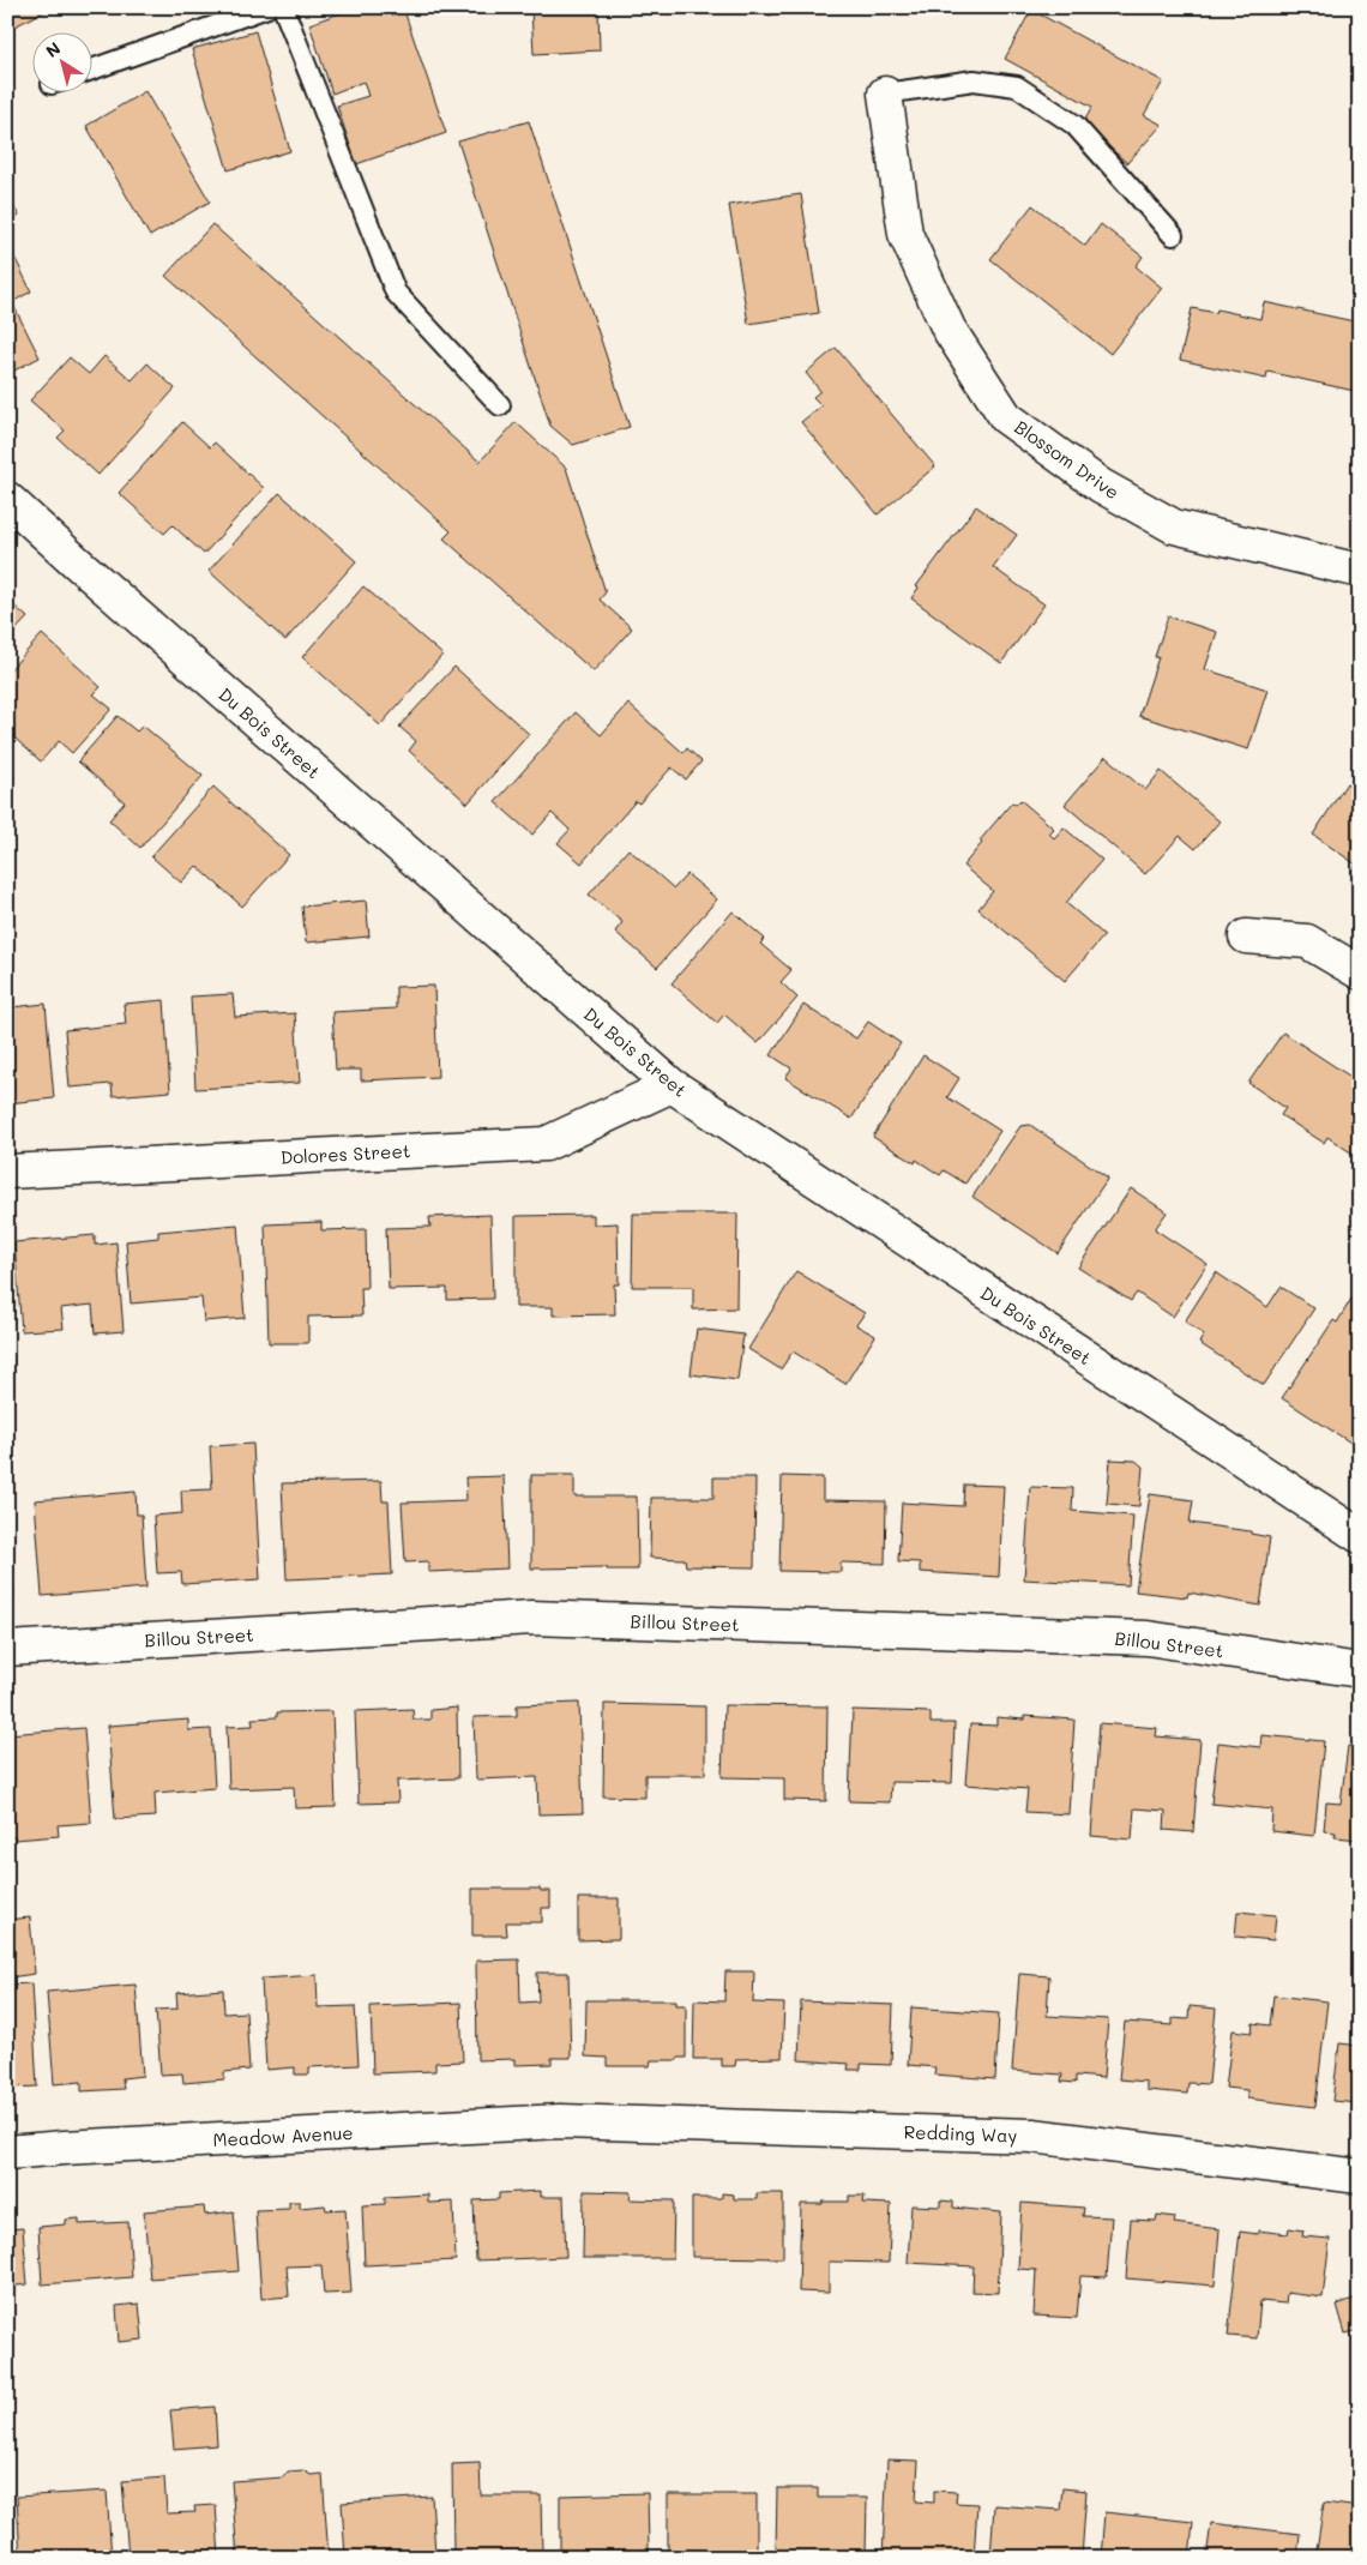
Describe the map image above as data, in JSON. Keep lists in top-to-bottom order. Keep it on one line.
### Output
{"streets":{"street":["Blossom Drive","Du Bois Street","Dolores Street","Billou Street","Redding Way","Meadow Avenue"]},"crossings":[["Du Bois Street","Dolores Street"],["Redding Way","Meadow Avenue"]],"north":"top left"}
